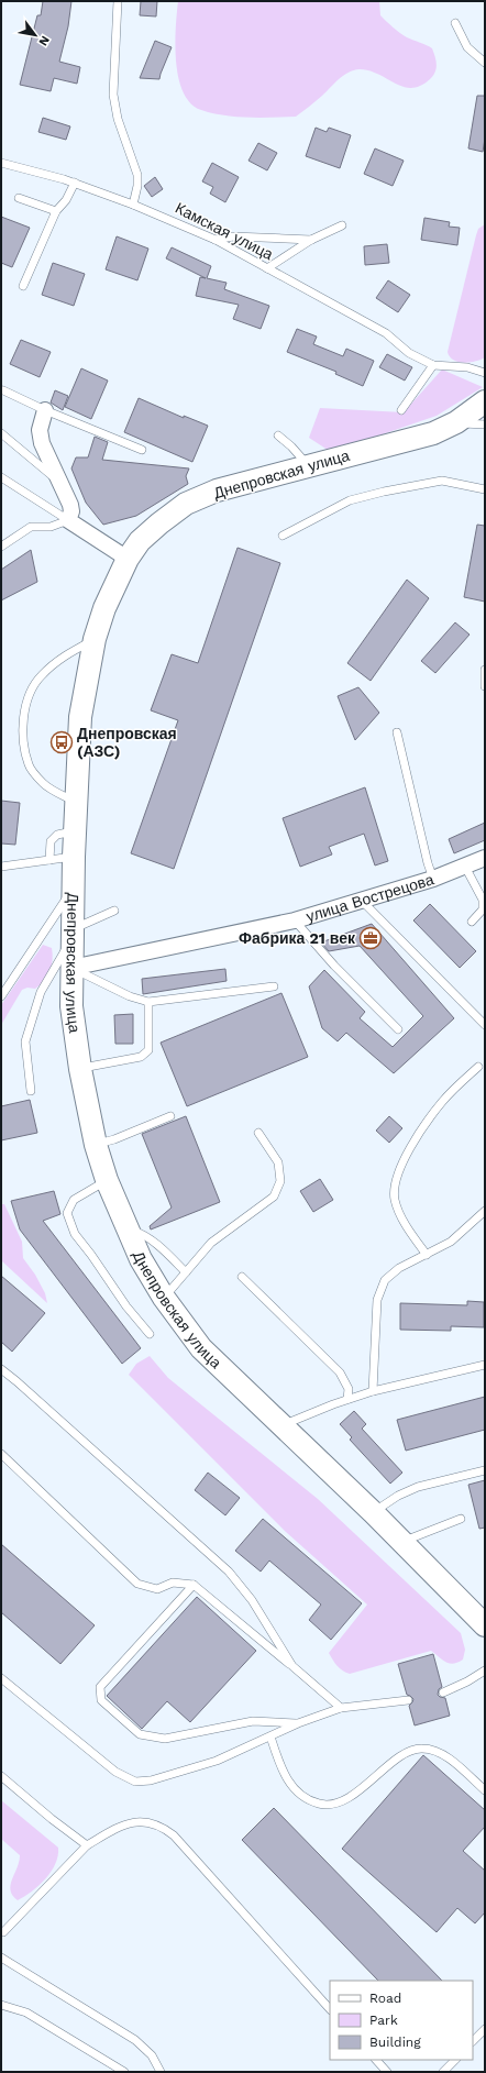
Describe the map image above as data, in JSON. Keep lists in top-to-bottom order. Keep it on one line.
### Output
{"streets":{"main road":["Днепровская улица"],"street":["улица Вострецова"],"lane":["Камская улица"]},"crossings":[["Днепровская улица","улица Вострецова"]],"places":{"bus stop":["Днепровская (АЗС)"],"office":["Фабрика 21 век"]},"legend":["Road","Park","Building"],"north":"bottom right"}
